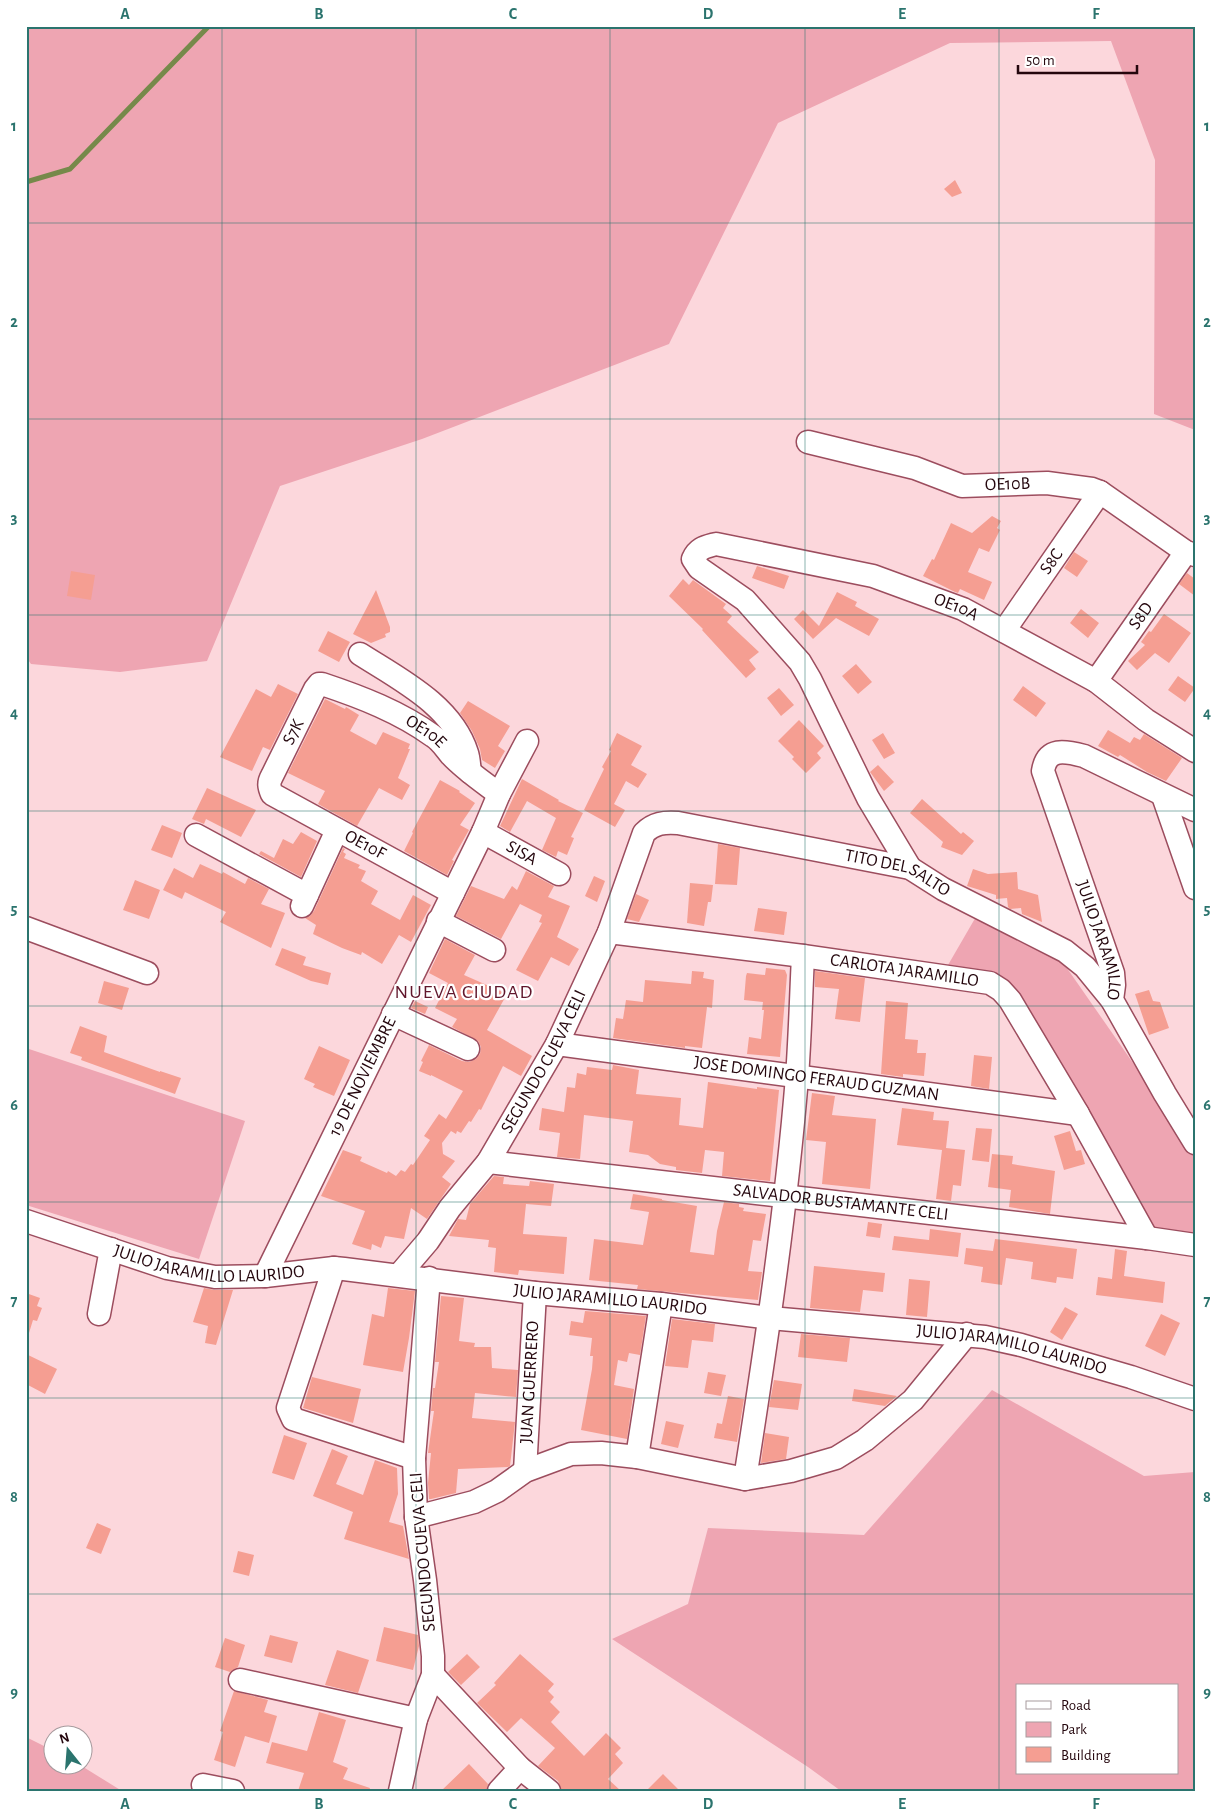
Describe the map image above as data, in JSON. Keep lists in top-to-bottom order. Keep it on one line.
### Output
{"streets":{"street":["OE10B","S8C","OE10A","S8D","S7K","OE10E","OE10F","SISA","TITO DEL SALTO","JULIO JARAMILLO","CARLOTA JARAMILLO","SEGUNDO CUEVA CELI","19 DE NOVIEMBRE","JOSE DOMINGO FERAUD GUZMAN","SALVADOR BUSTAMANTE CELI","JULIO JARAMILLO LAURIDO","JUAN GUERRERO"]},"crossings":[["OE10B","S8C"],["OE10B","S8D"],["S8C","OE10A"],["OE10A","S8D"],["OE10A","TITO DEL SALTO"],["S7K","OE10E"],["S7K","OE10F"],["OE10E","19 DE NOVIEMBRE"],["OE10F","19 DE NOVIEMBRE"],["SISA","19 DE NOVIEMBRE"],["TITO DEL SALTO","JULIO JARAMILLO"],["TITO DEL SALTO","SEGUNDO CUEVA CELI"],["CARLOTA JARAMILLO","SEGUNDO CUEVA CELI"],["CARLOTA JARAMILLO","JOSE DOMINGO FERAUD GUZMAN"],["CARLOTA JARAMILLO","SALVADOR BUSTAMANTE CELI"],["SEGUNDO CUEVA CELI","JOSE DOMINGO FERAUD GUZMAN"],["SEGUNDO CUEVA CELI","SALVADOR BUSTAMANTE CELI"],["SEGUNDO CUEVA CELI","JULIO JARAMILLO LAURIDO"],["19 DE NOVIEMBRE","JULIO JARAMILLO LAURIDO"],["JULIO JARAMILLO LAURIDO","JUAN GUERRERO"]],"districts":["NUEVA CIUDAD"],"legend":["Road","Park","Building"],"scale_bar":"50 m","north":"top","grid":{"columns":["A","B","C","D","E","F"],"rows":["1","2","3","4","5","6","7","8","9"]}}
